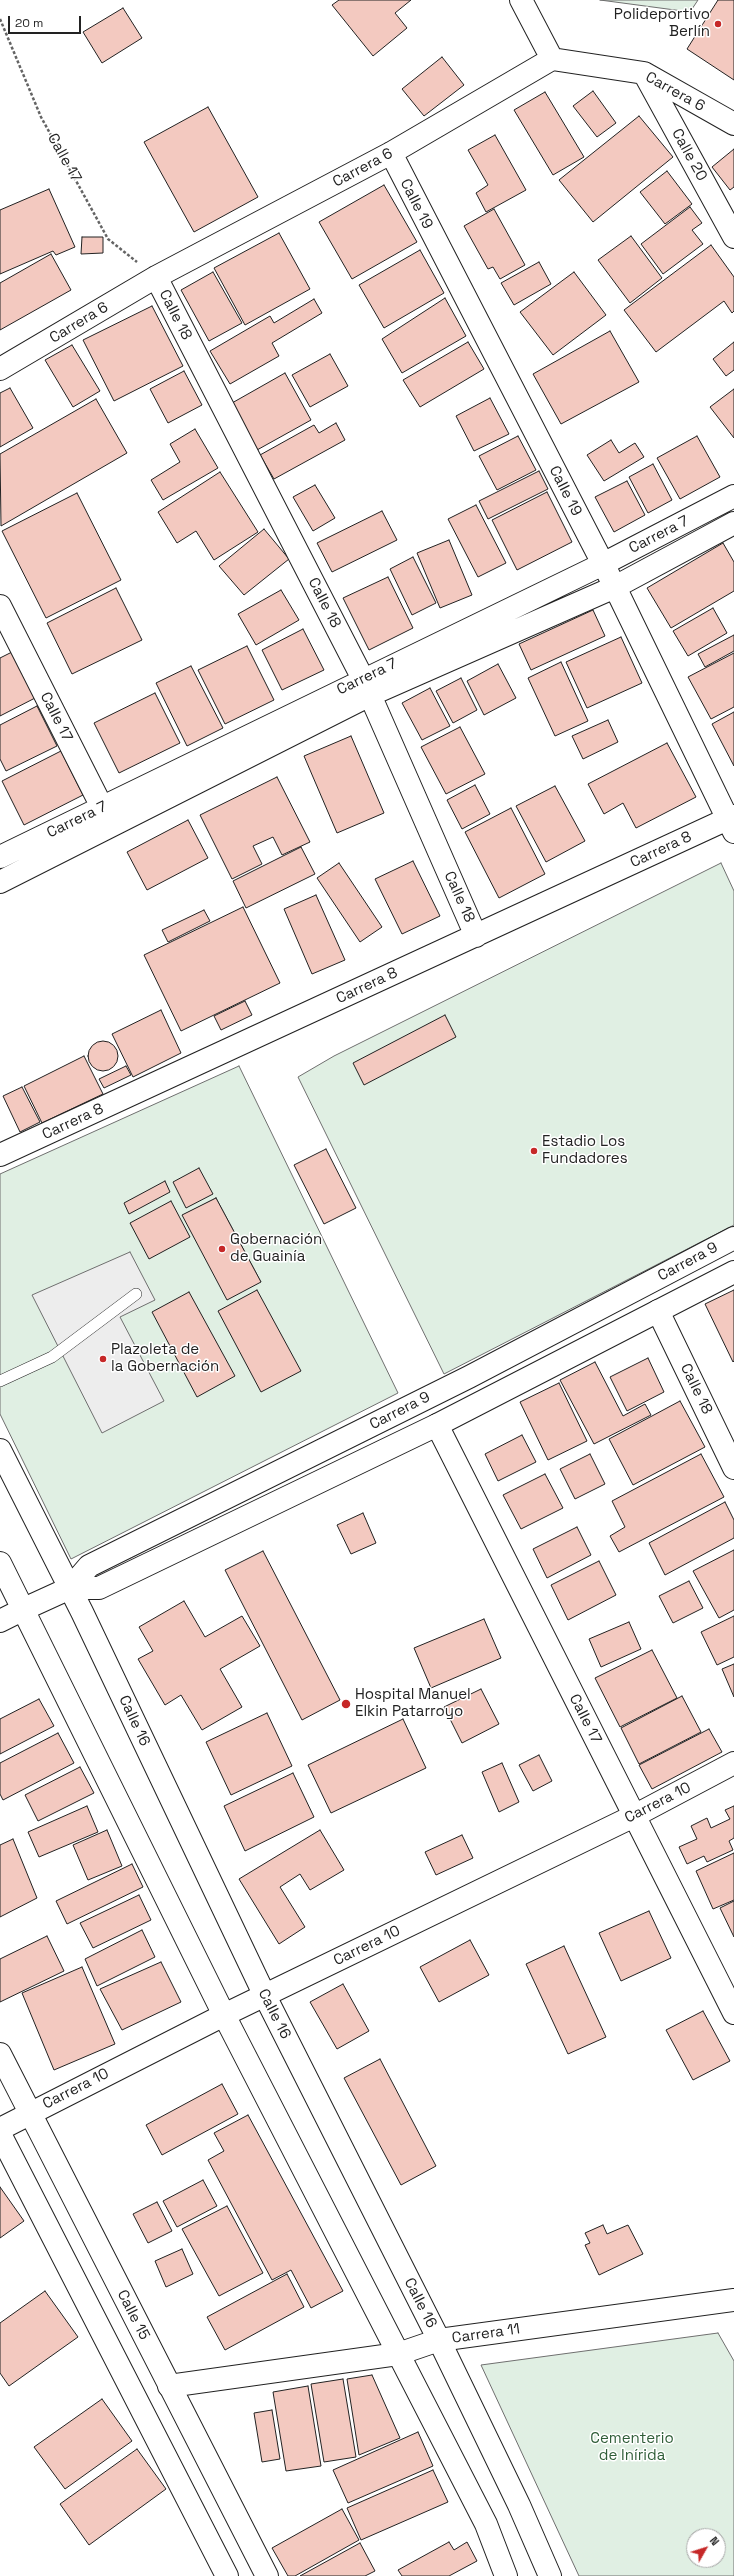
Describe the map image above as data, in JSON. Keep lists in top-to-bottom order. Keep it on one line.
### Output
{"streets":{"street":["Carrera 6","Calle 20","Calle 17","Calle 19","Calle 18","Carrera 7","Carrera 8","Carrera 9","Calle 16","Carrera 10","Calle 15","Carrera 11"]},"crossings":[["Carrera 6","Calle 20"],["Carrera 6","Calle 17"],["Carrera 6","Calle 19"],["Carrera 6","Calle 18"],["Calle 17","Calle 18"],["Calle 17","Carrera 7"],["Calle 17","Carrera 9"],["Calle 17","Carrera 10"],["Calle 19","Carrera 7"],["Calle 19","Carrera 8"],["Calle 18","Carrera 7"],["Calle 18","Carrera 8"],["Calle 18","Carrera 9"],["Carrera 9","Calle 16"],["Calle 16","Carrera 10"],["Calle 16","Carrera 11"],["Carrera 10","Calle 15"],["Calle 15","Carrera 11"]],"parks":["Cementerio de Inírida"],"places":["Polideportivo Berlín","Estadio Los Fundadores","Gobernación de Guainía","Plazoleta de la Gobernación","Hospital Manuel Elkin Patarroyo"],"scale_bar":"20 m","north":"top right"}
